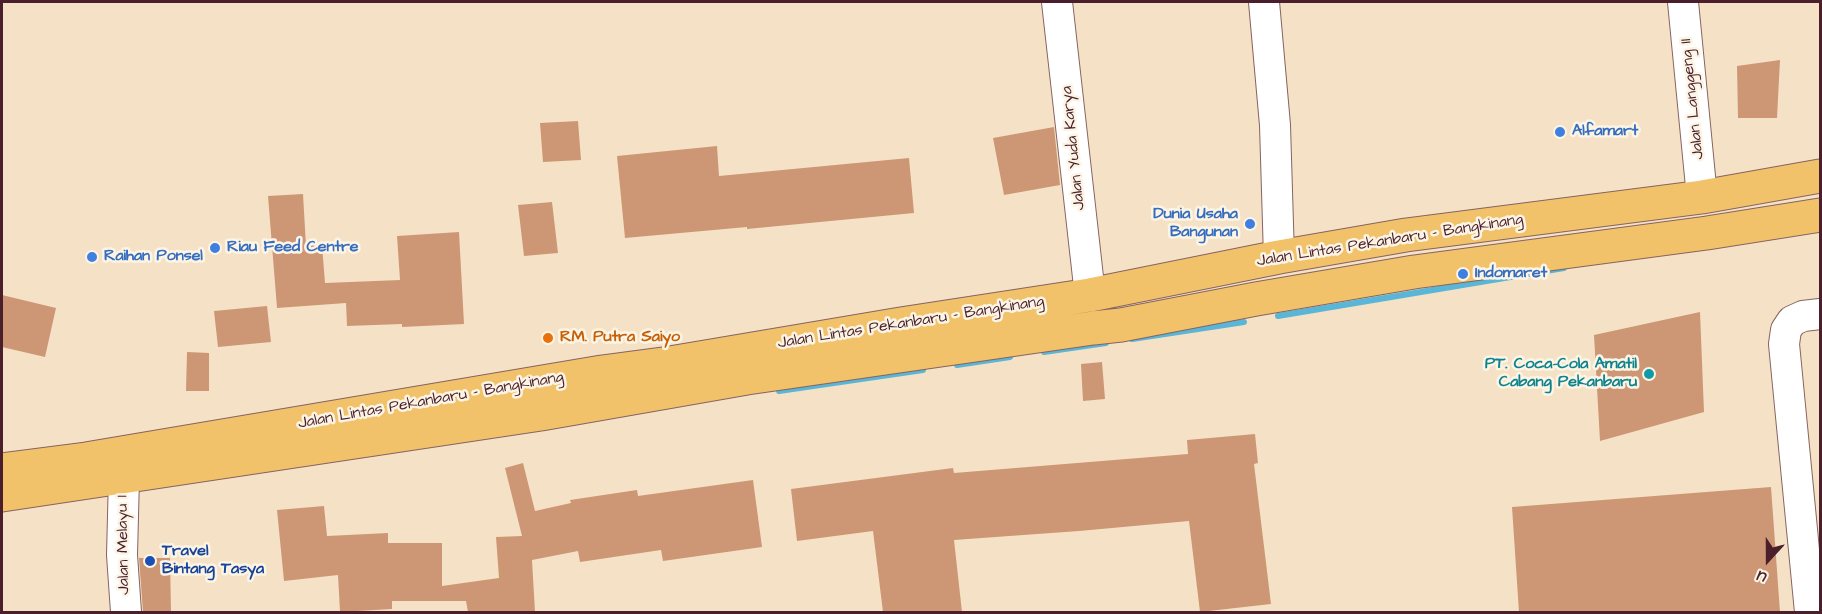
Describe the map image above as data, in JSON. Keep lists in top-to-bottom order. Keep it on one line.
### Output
{"streets":{"highway":["Jalan Lintas Pekanbaru - Bangkinang"],"street":["Jalan Langgeng II","Jalan Yuda Karya","Jalan Melayu 1"]},"crossings":[["Jalan Langgeng II","Jalan Lintas Pekanbaru - Bangkinang"],["Jalan Yuda Karya","Jalan Lintas Pekanbaru - Bangkinang"],["Jalan Lintas Pekanbaru - Bangkinang","Jalan Melayu 1"]],"places":["Alfamart","Dunia Usaha Bangunan","Riau Feed Centre","Raihan Ponsel","Indomaret","RM. Putra Saiyo","PT. Coca-Cola Amatil Cabang Pekanbaru","Travel Bintang Tasya"],"north":"bottom"}
